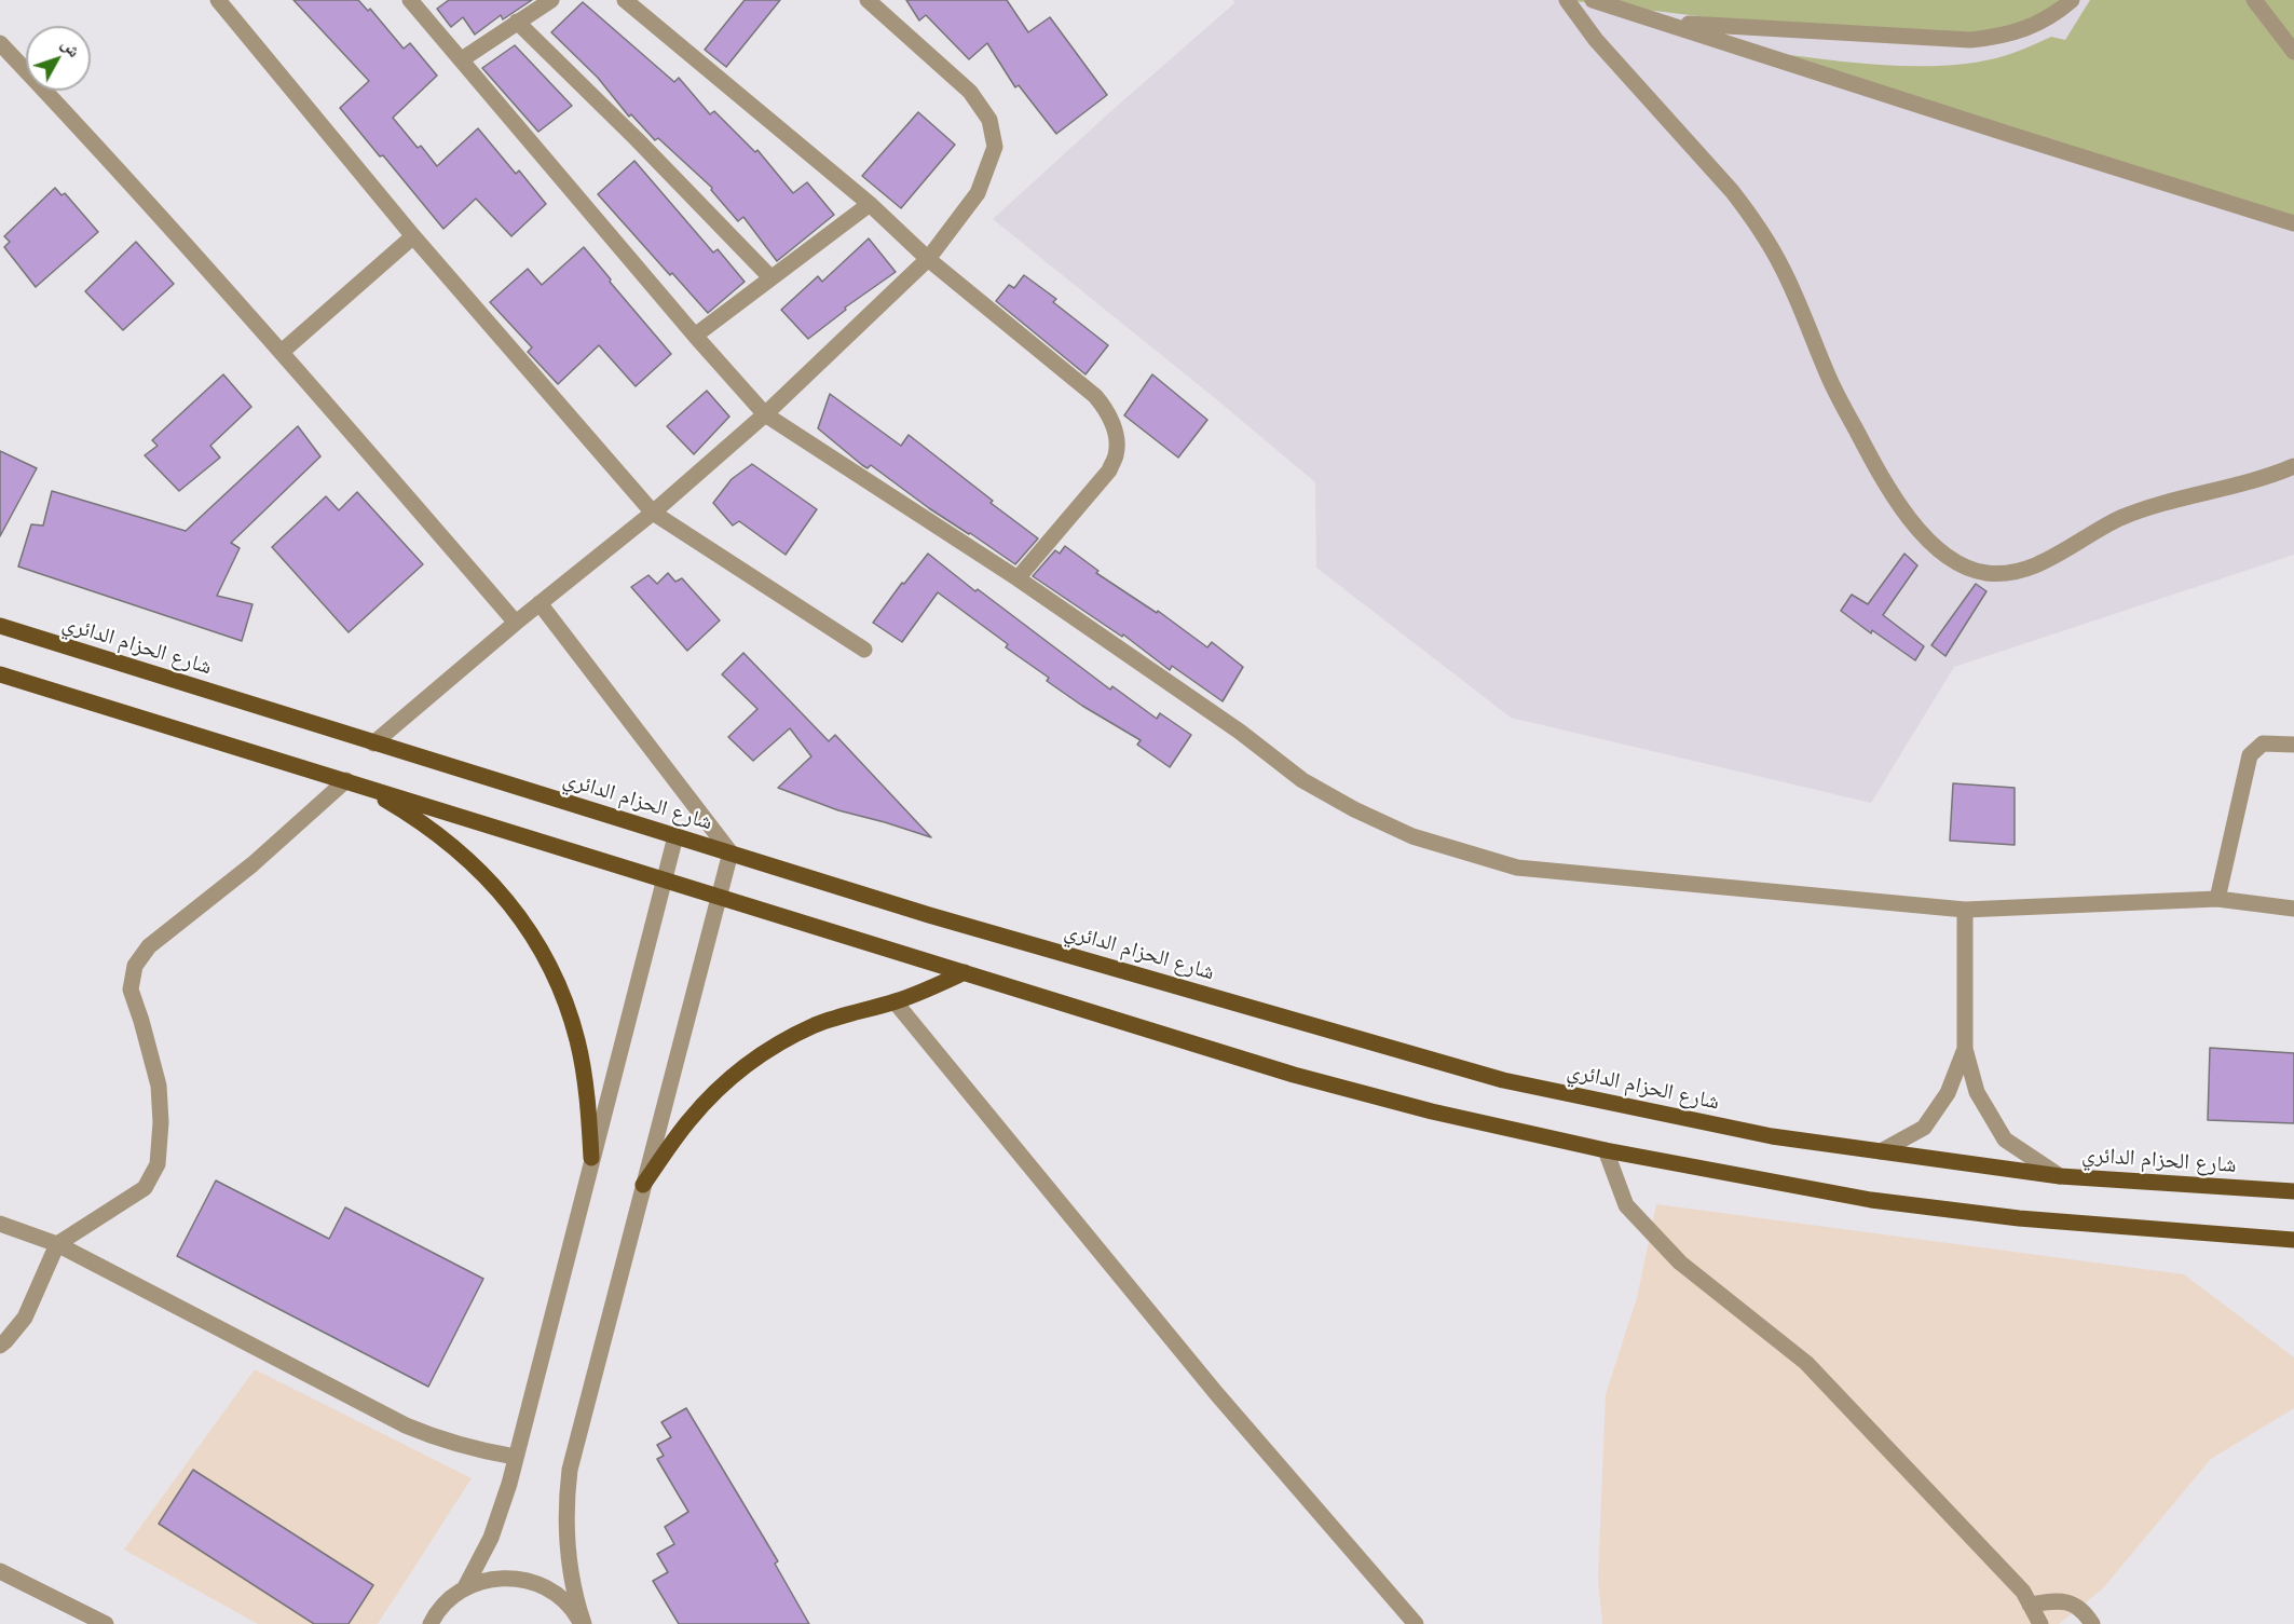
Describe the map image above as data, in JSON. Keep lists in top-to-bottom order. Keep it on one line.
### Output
{"streets":{"main road":["شارع الحزام الدائري"]},"north":"top right"}
